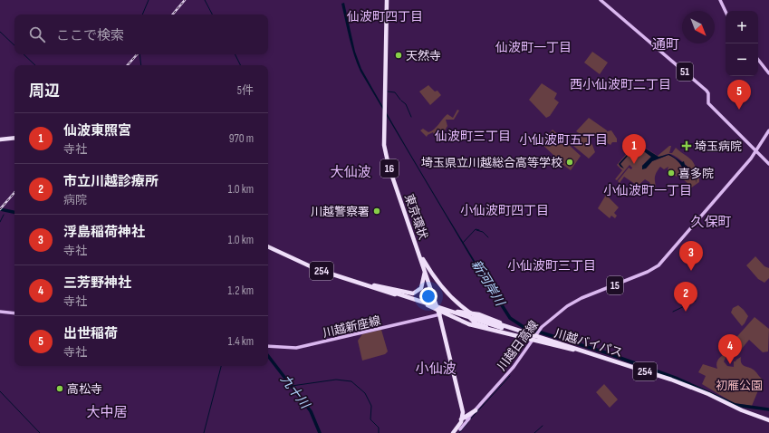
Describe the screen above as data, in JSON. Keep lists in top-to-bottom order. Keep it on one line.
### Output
{"streets":{"highway":["16","東京環状","254","川越バイパス"],"main road":["51","15","川越新座線","川越日高線"]},"crossings":[["51","川越日高線"],["東京環状","254"],["東京環状","川越新座線"],["東京環状","川越バイパス"],["東京環状","川越日高線"],["254","川越バイパス"],["254","川越日高線"],["川越バイパス","川越日高線"]],"districts":["仙波町四丁目","通町","仙波町一丁目","西小仙波町二丁目","仙波町三丁目","小仙波町五丁目","大仙波","小仙波町一丁目","小仙波町四丁目","久保町","小仙波町三丁目","小仙波","大中居"],"water":["新河岸川","九十川"],"parks":["初雁公園"],"places":{"other":["天然寺","埼玉県立川越総合高等学校","喜多院","川越警察署","高松寺"],"health":["埼玉病院"]},"north":"bottom right","page":{"map_buttons":["+","−"],"search":"ここで検索","heading":["周辺","5件"],"pins":["5","1","3","2","4"],"list":[{"mark":"1","name":"仙波東照宮","note":"寺社","value":"970 m"},{"mark":"2","name":"市立川越診療所","note":"病院","value":"1.0 km"},{"mark":"3","name":"浮島稲荷神社","note":"寺社","value":"1.0 km"},{"mark":"4","name":"三芳野神社","note":"寺社","value":"1.2 km"},{"mark":"5","name":"出世稲荷","note":"寺社","value":"1.4 km"}]}}
